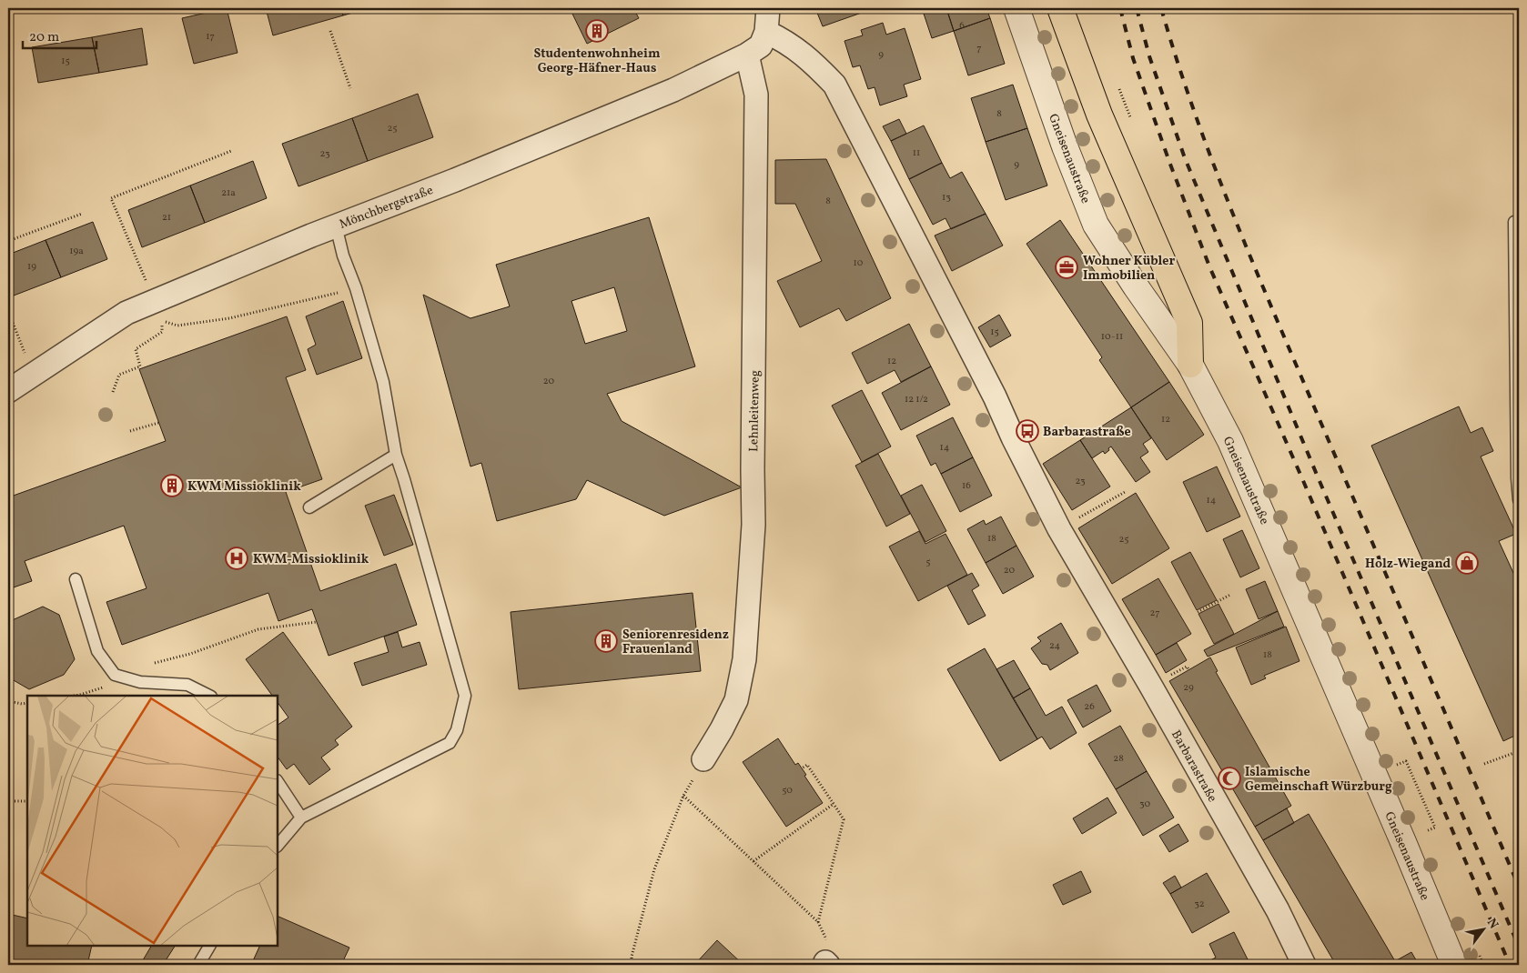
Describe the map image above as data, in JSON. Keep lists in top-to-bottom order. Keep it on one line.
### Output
{"streets":{"street":["Gneisenaustraße","Mönchbergstraße","Lehnleitenweg","Barbarastraße"]},"crossings":[["Mönchbergstraße","Lehnleitenweg"],["Mönchbergstraße","Barbarastraße"]],"places":{"building":["Studentenwohnheim Georg-Häfner-Haus","KWM Missioklinik","Seniorenresidenz Frauenland"],"office":["Wohner Kübler Immobilien"],"bus stop":["Barbarastraße"],"hospital":["KWM-Missioklinik"],"shop":["Holz-Wiegand"],"mosque":["Islamische Gemeinschaft Würzburg"]},"house_numbers":["6","17","7","9","15","8","25","11","23","9","21a","13","8","21","19a","10","19","15","10-11","12","20","12 1/2","12","14","23","16","14","18","25","5","20","27","24","18","29","26","28","50","30","32"],"scale_bar":"20 m","north":"top right"}
